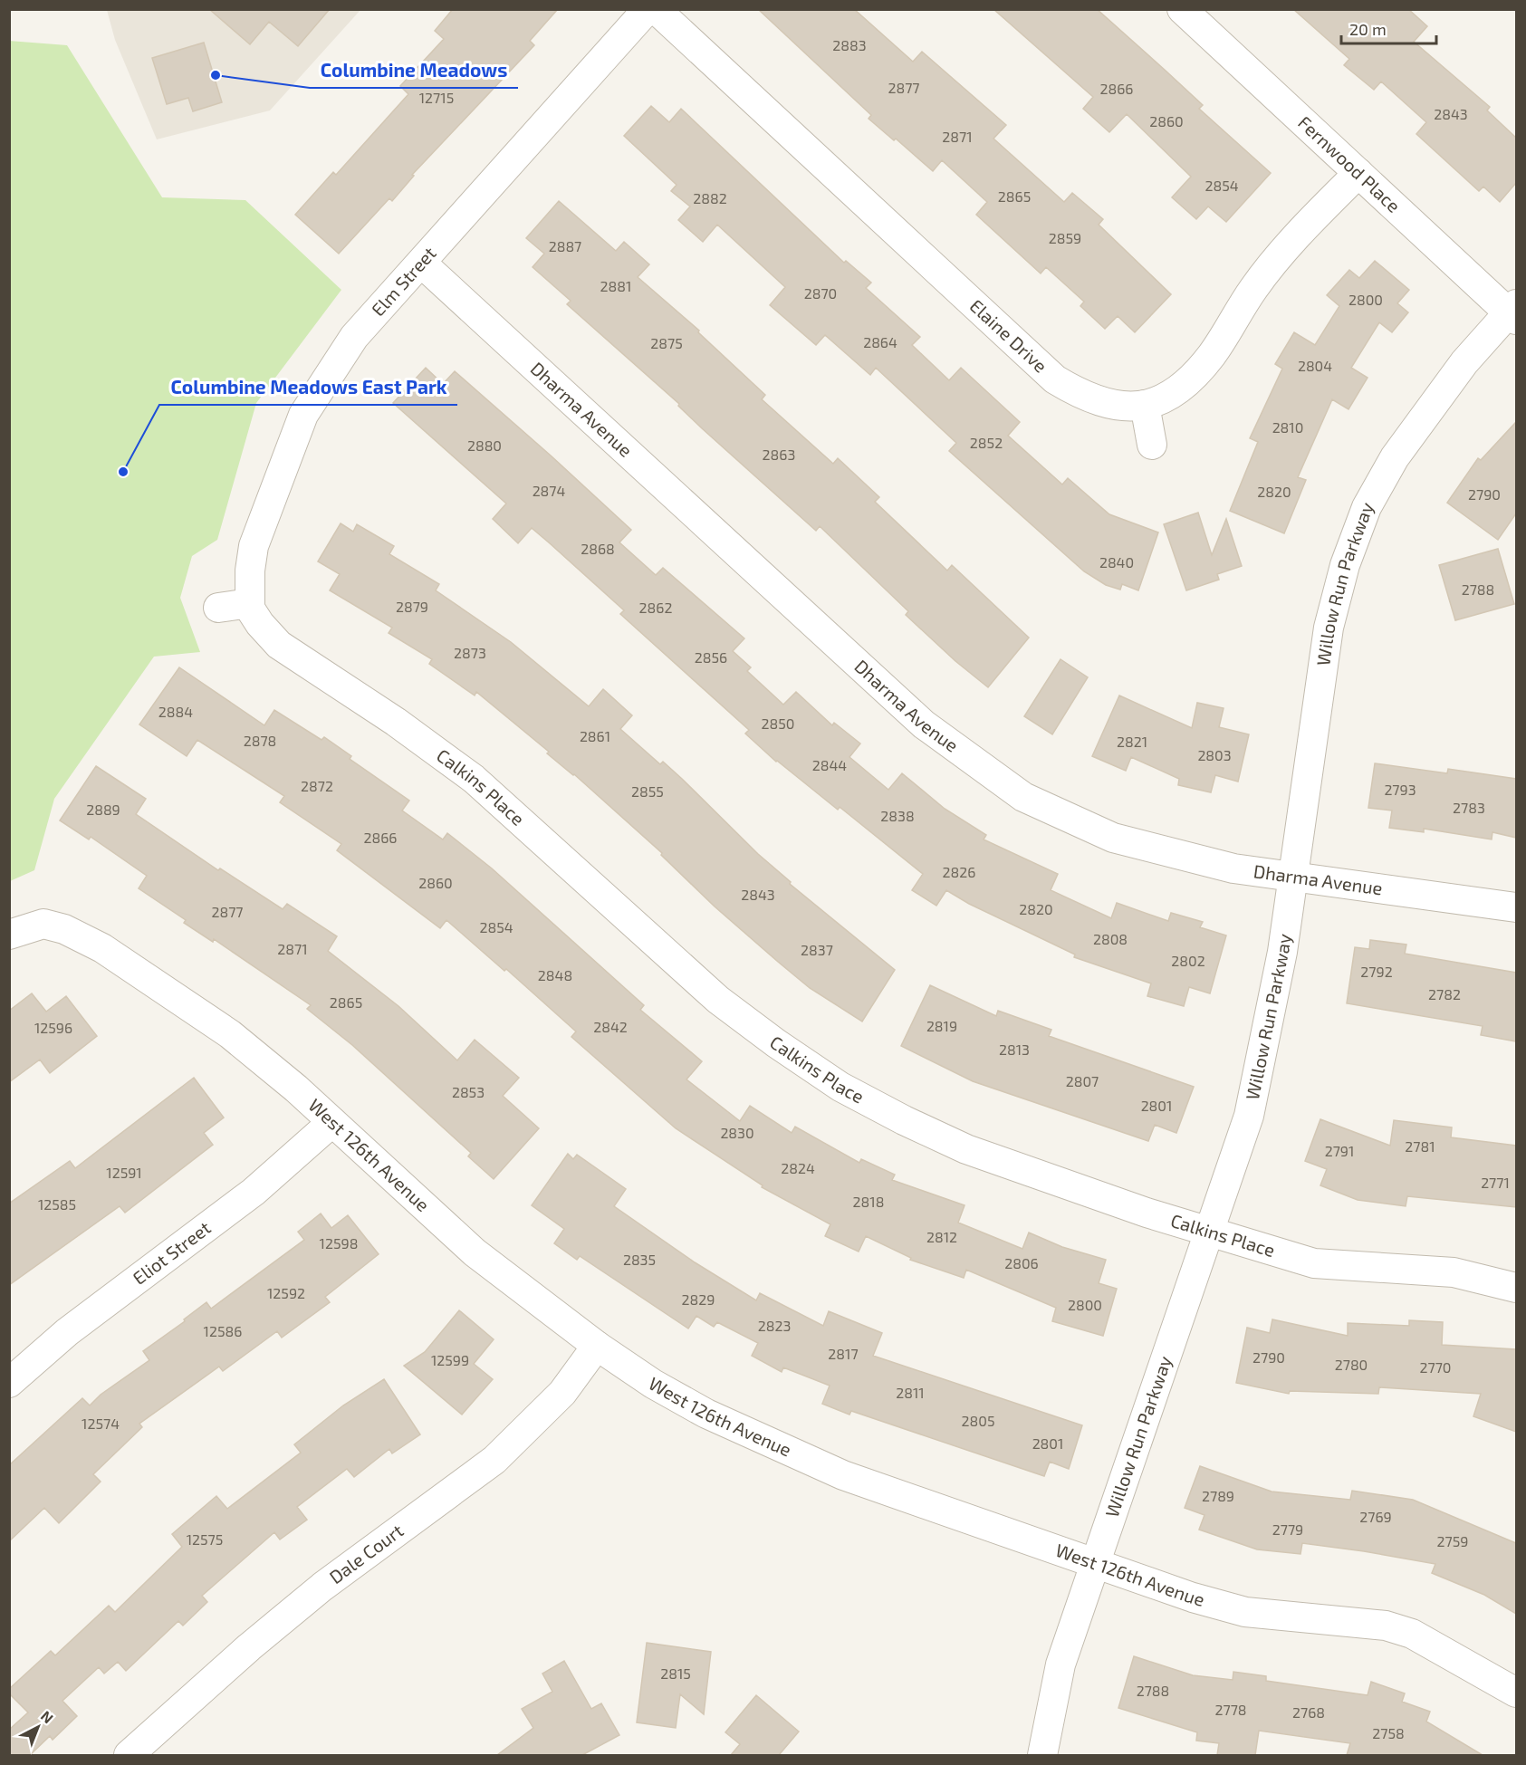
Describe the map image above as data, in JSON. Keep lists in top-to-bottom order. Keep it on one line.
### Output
{"streets":{"street":["Fernwood Place","Elm Street","Elaine Drive","Dharma Avenue","Willow Run Parkway","Calkins Place","West 126th Avenue","Eliot Street","Dale Court"]},"crossings":[["Fernwood Place","Elaine Drive"],["Fernwood Place","Willow Run Parkway"],["Elm Street","Dharma Avenue"],["Elm Street","Calkins Place"],["Dharma Avenue","Willow Run Parkway"],["Willow Run Parkway","Calkins Place"],["Willow Run Parkway","West 126th Avenue"],["West 126th Avenue","Eliot Street"],["West 126th Avenue","Dale Court"]],"places":["Columbine Meadows","Columbine Meadows East Park"],"house_numbers":["2883","2877","2866","12715","2843","2860","2871","2854","2865","2882","2859","2887","2881","2870","2800","2864","2875","2804","2810","2852","2880","2863","2874","2820","2790","2868","2840","2788","2879","2862","2873","2856","2884","2850","2861","2878","2821","2803","2844","2872","2793","2855","2783","2889","2838","2866","2826","2860","2843","2820","2877","2854","2808","2871","2837","2802","2792","2848","2782","2865","2819","2842","12596","2813","2807","2853","2801","2830","2781","2791","2824","12591","2771","2818","12585","2812","12598","2835","2806","12592","2829","2800","2823","12586","2817","2790","12599","2780","2770","2811","2805","12574","2801","2789","2769","2779","12575","2759","2815","2788","2778","2768","2758"],"scale_bar":"20 m","north":"top right"}
